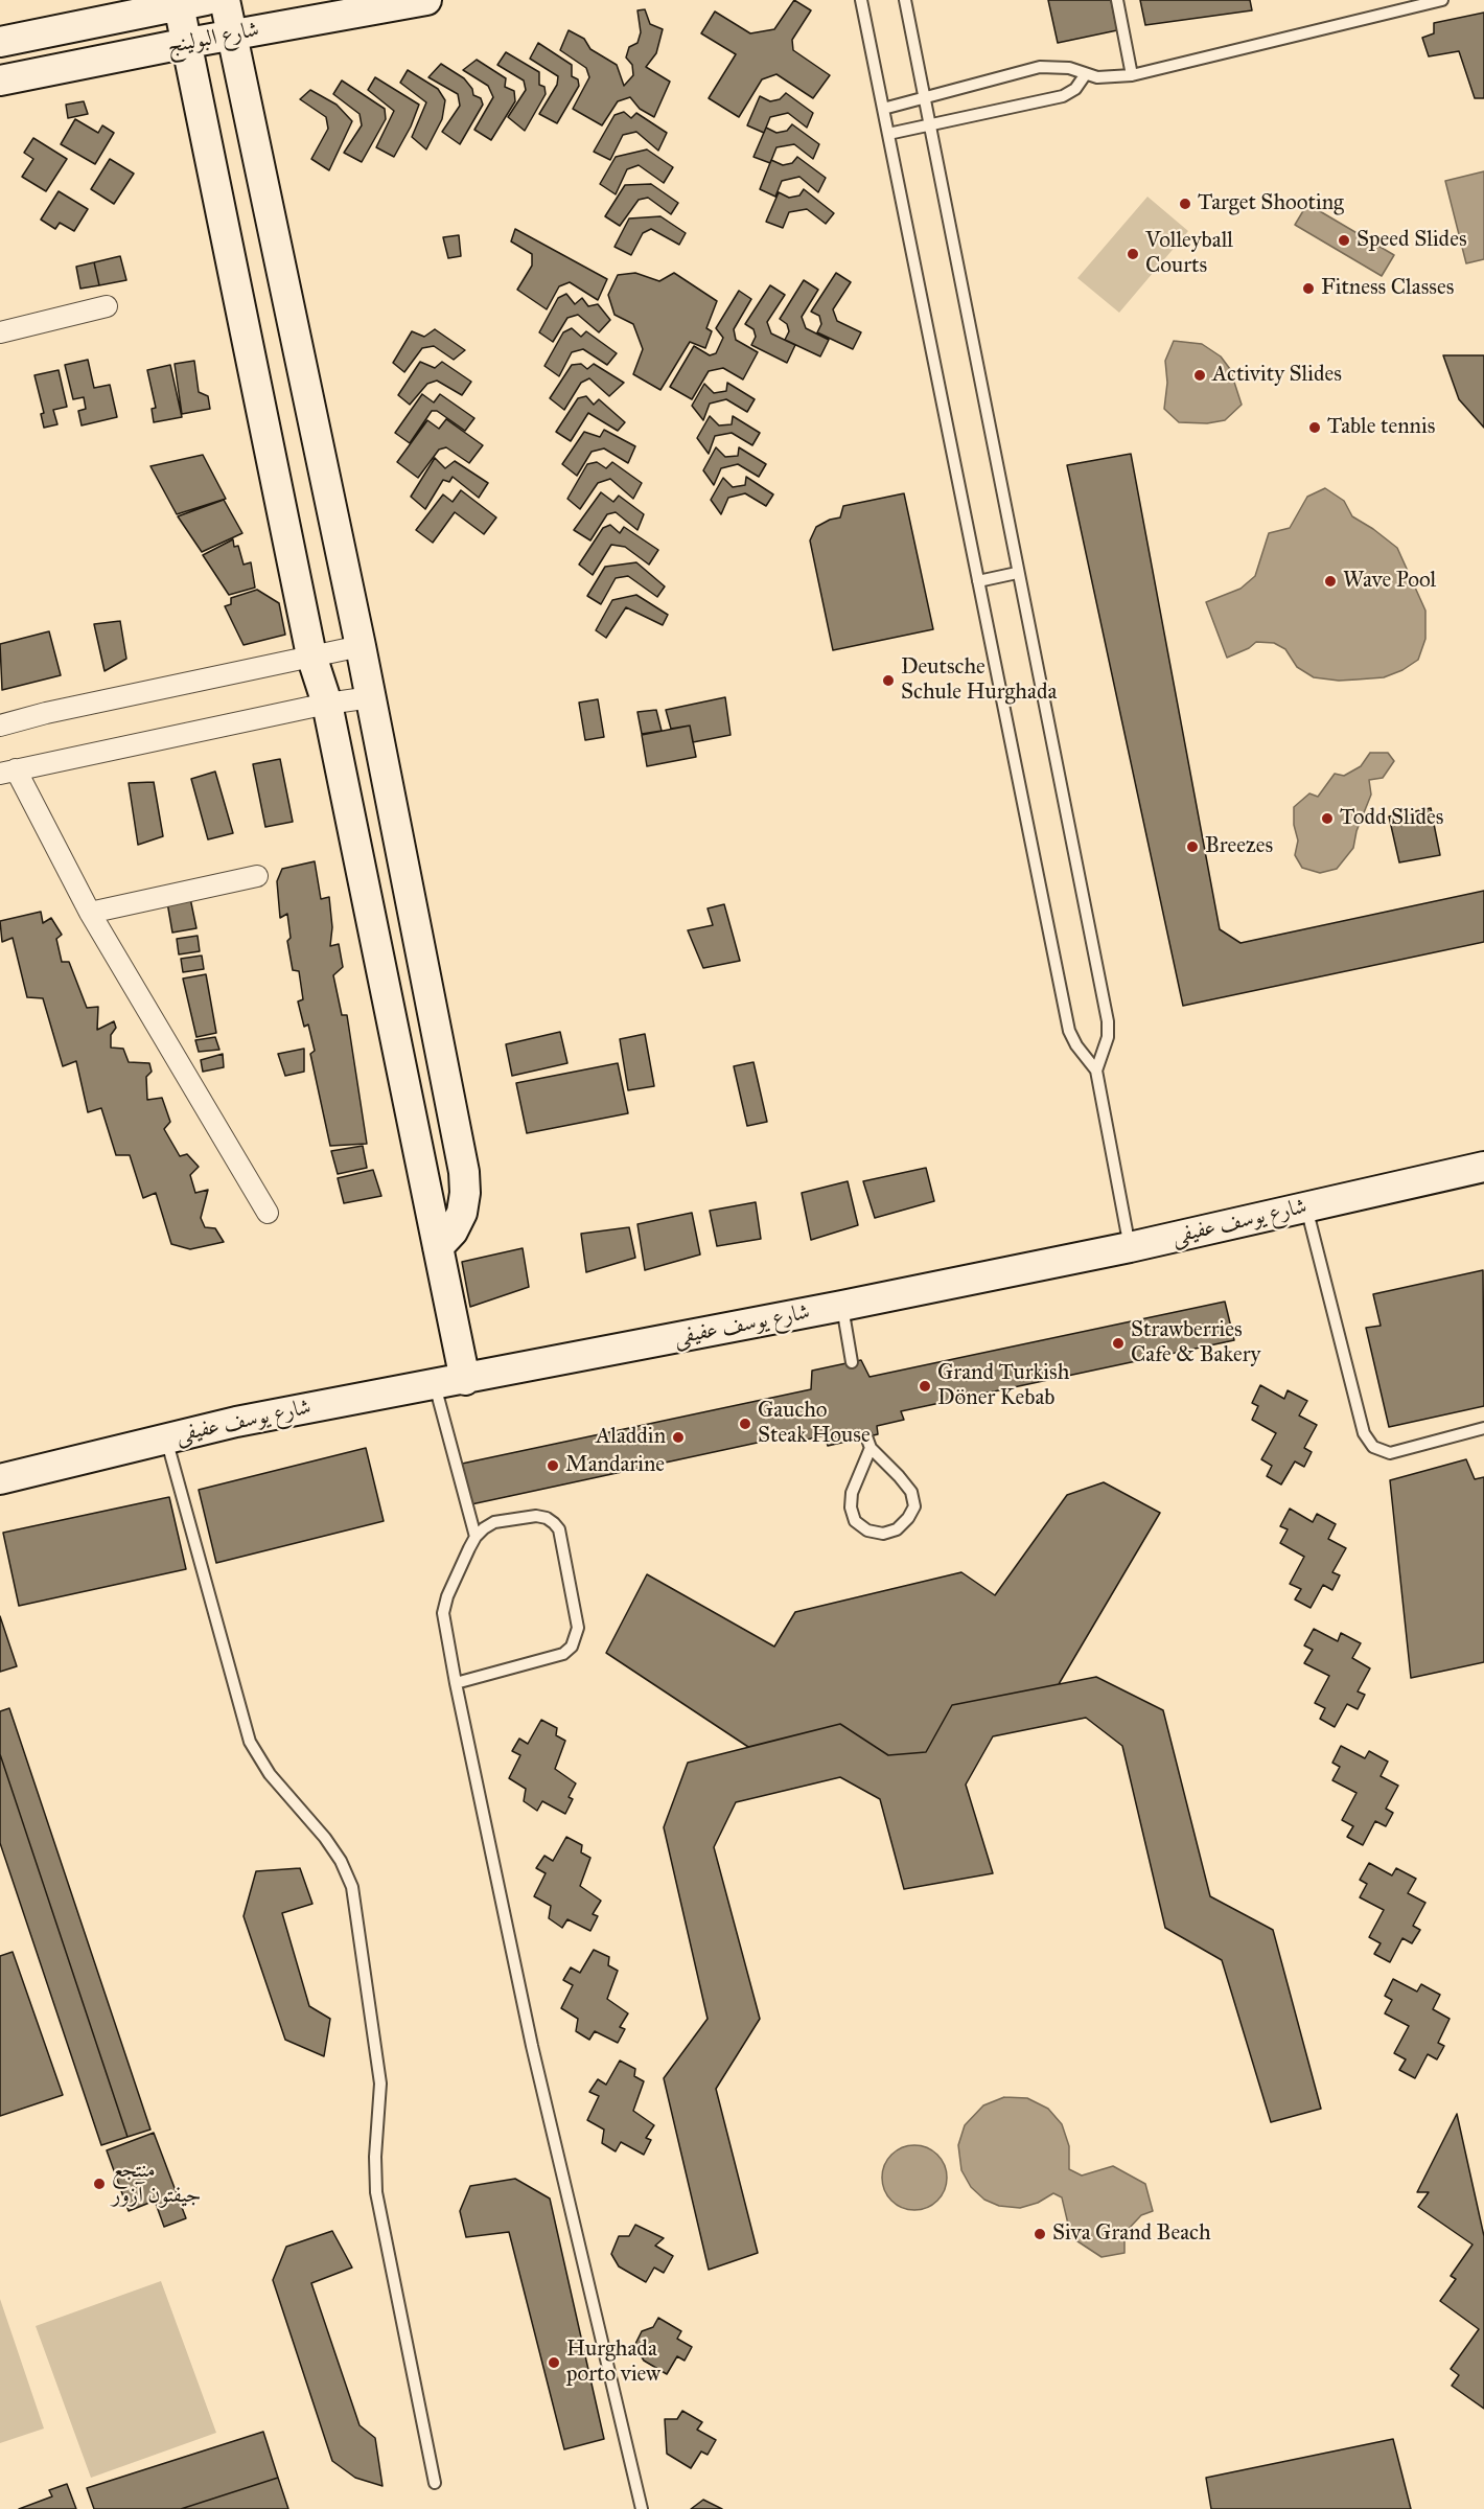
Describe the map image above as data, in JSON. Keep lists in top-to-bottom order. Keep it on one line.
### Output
{"streets":{"street":["شارع البولينج","شارع يوسف عفيفى"]},"places":["Target Shooting","Speed Slides","Volleyball Courts","Fitness Classes","Activity Slides","Table tennis","Wave Pool","Deutsche Schule Hurghada","Todd Slides","Breezes","Strawberries Cafe & Bakery","Grand Turkish Döner Kebab","Gaucho Steak House","Aladdin","Mandarine","منتجع جيفتون آزور","Siva Grand Beach","Hurghada porto view"]}
